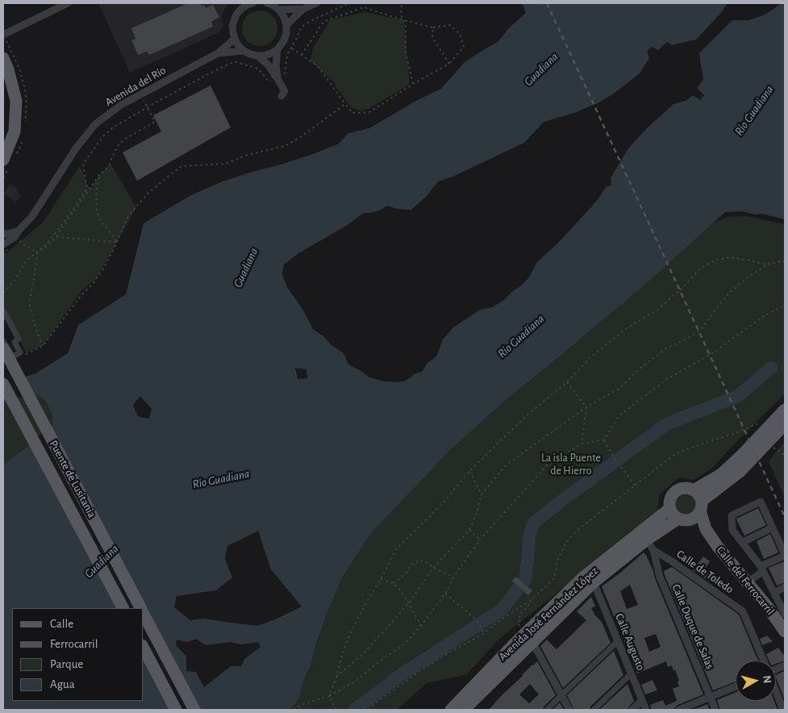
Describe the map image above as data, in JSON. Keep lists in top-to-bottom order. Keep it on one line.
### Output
{"streets":{"main road":["Puente de Lusitania","Calle del Ferrocarril","Avenida José Fernández López"],"street":["Avenida del Río","Calle de Toledo","Calle Duque de Salas","Calle Augusto"]},"crossings":[["Calle de Toledo","Avenida José Fernández López"],["Calle de Toledo","Calle Duque de Salas"],["Calle del Ferrocarril","Avenida José Fernández López"],["Avenida José Fernández López","Calle Duque de Salas"],["Avenida José Fernández López","Calle Augusto"]],"water":["Guadiana","Río Guadiana"],"parks":["La isla Puente de Hierro"],"legend":["Calle","Ferrocarril","Parque","Agua"],"north":"right"}
